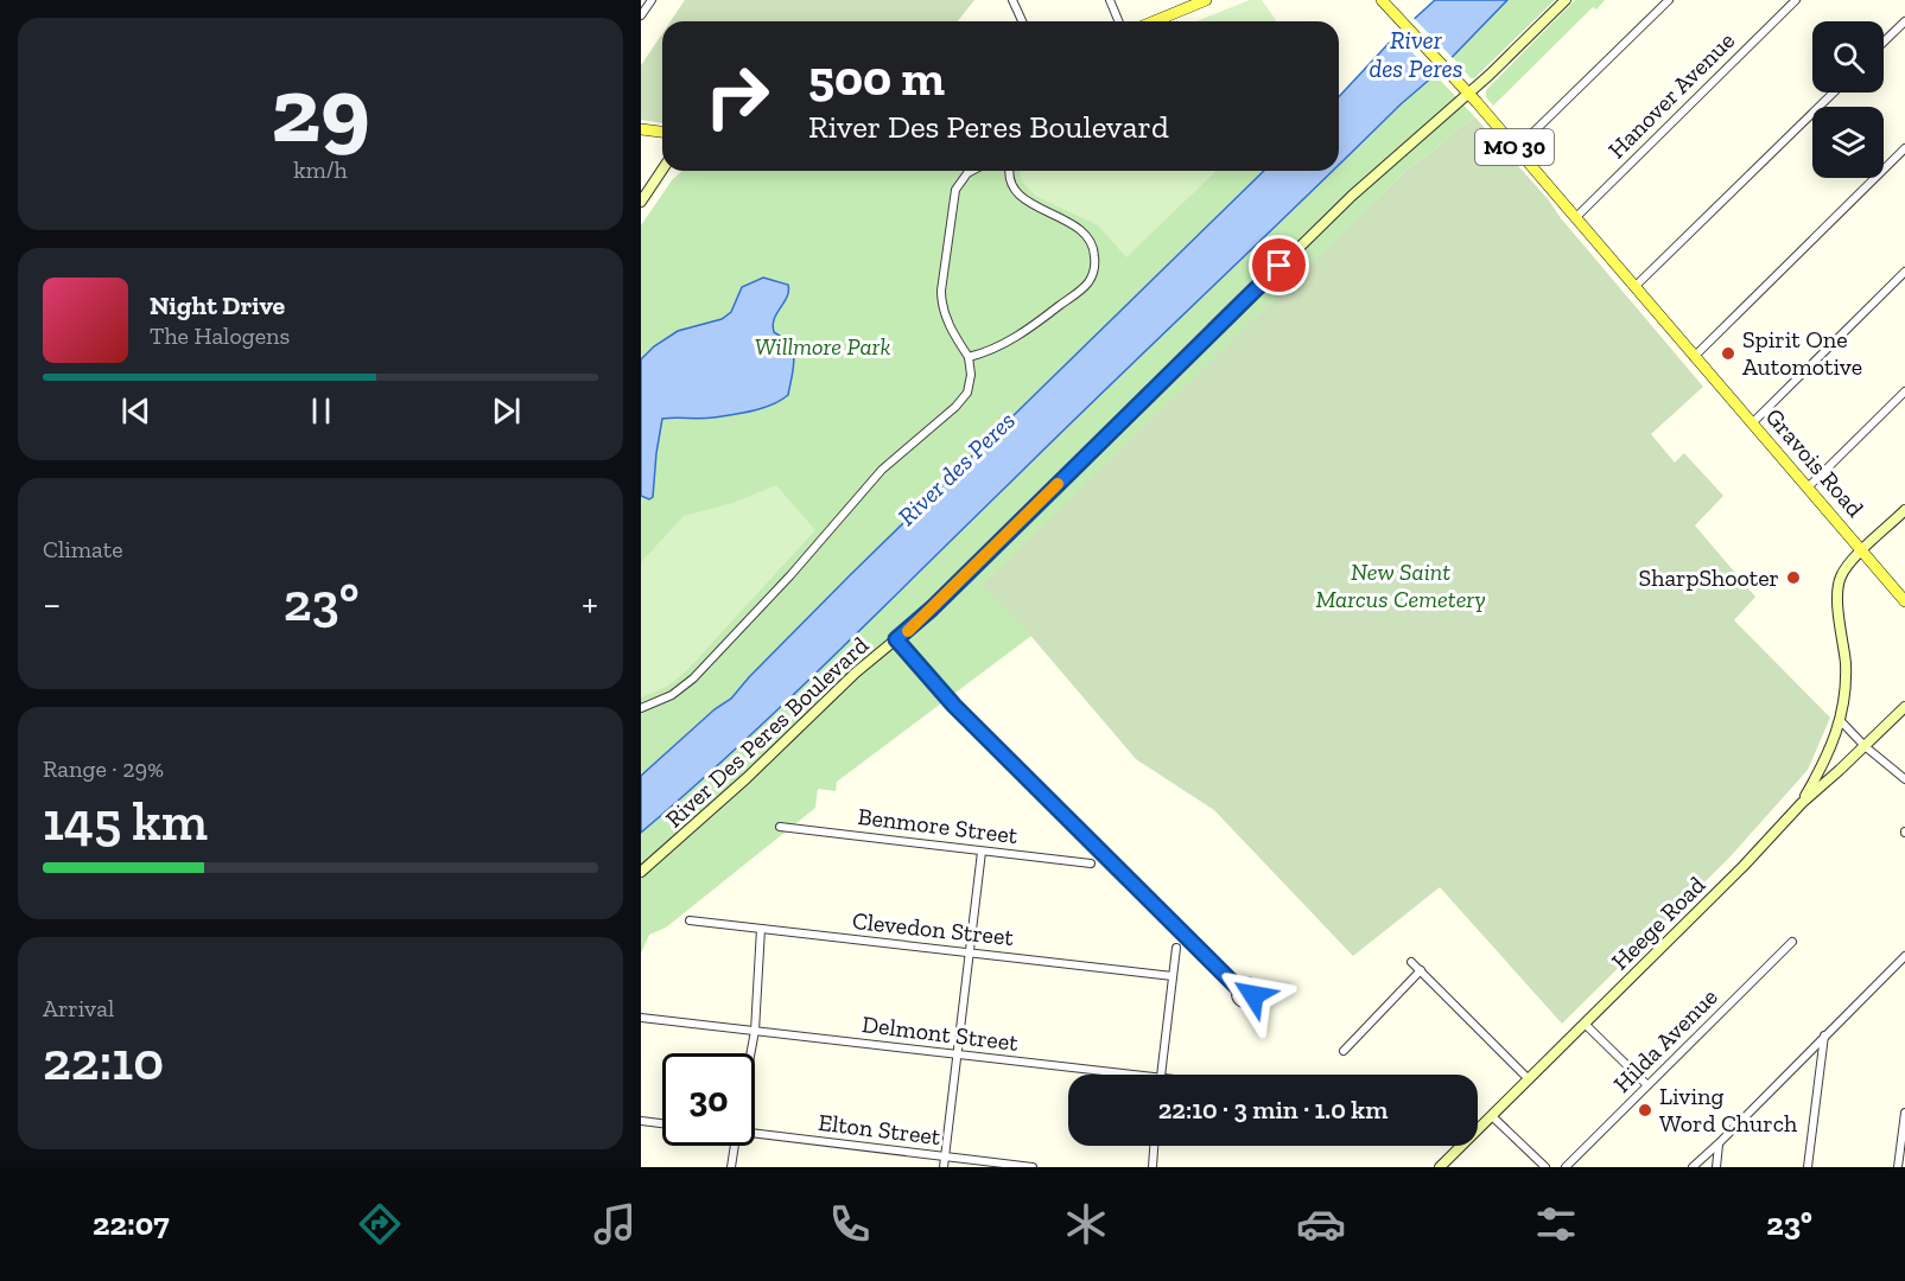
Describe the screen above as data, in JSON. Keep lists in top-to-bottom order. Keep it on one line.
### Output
{"streets":{"main road":["MO 30","Gravois Road","River Des Peres Boulevard","Heege Road"],"street":["Hanover Avenue","Benmore Street","Clevedon Street","Delmont Street","Hilda Avenue","Elton Street"]},"crossings":[["Hanover Avenue","Gravois Road"],["MO 30","Gravois Road"],["MO 30","River Des Peres Boulevard"]],"water":["River des Peres"],"parks":["Willmore Park","New Saint Marcus Cemetery"],"places":["Spirit One Automotive","SharpShooter","Living Word Church"],"page":{"tile":[["29","km/h"],"Climate",["Range · 29%","145 km"],["Arrival","22:10"]],"turn":["500 m","River Des Peres Boulevard"],"song":["Night Drive","The Halogens"],"heat":["−","23°","+"],"limit":"30","trip":"22:10 · 3 min · 1.0 km","tabs":["22:07","23°"]}}
